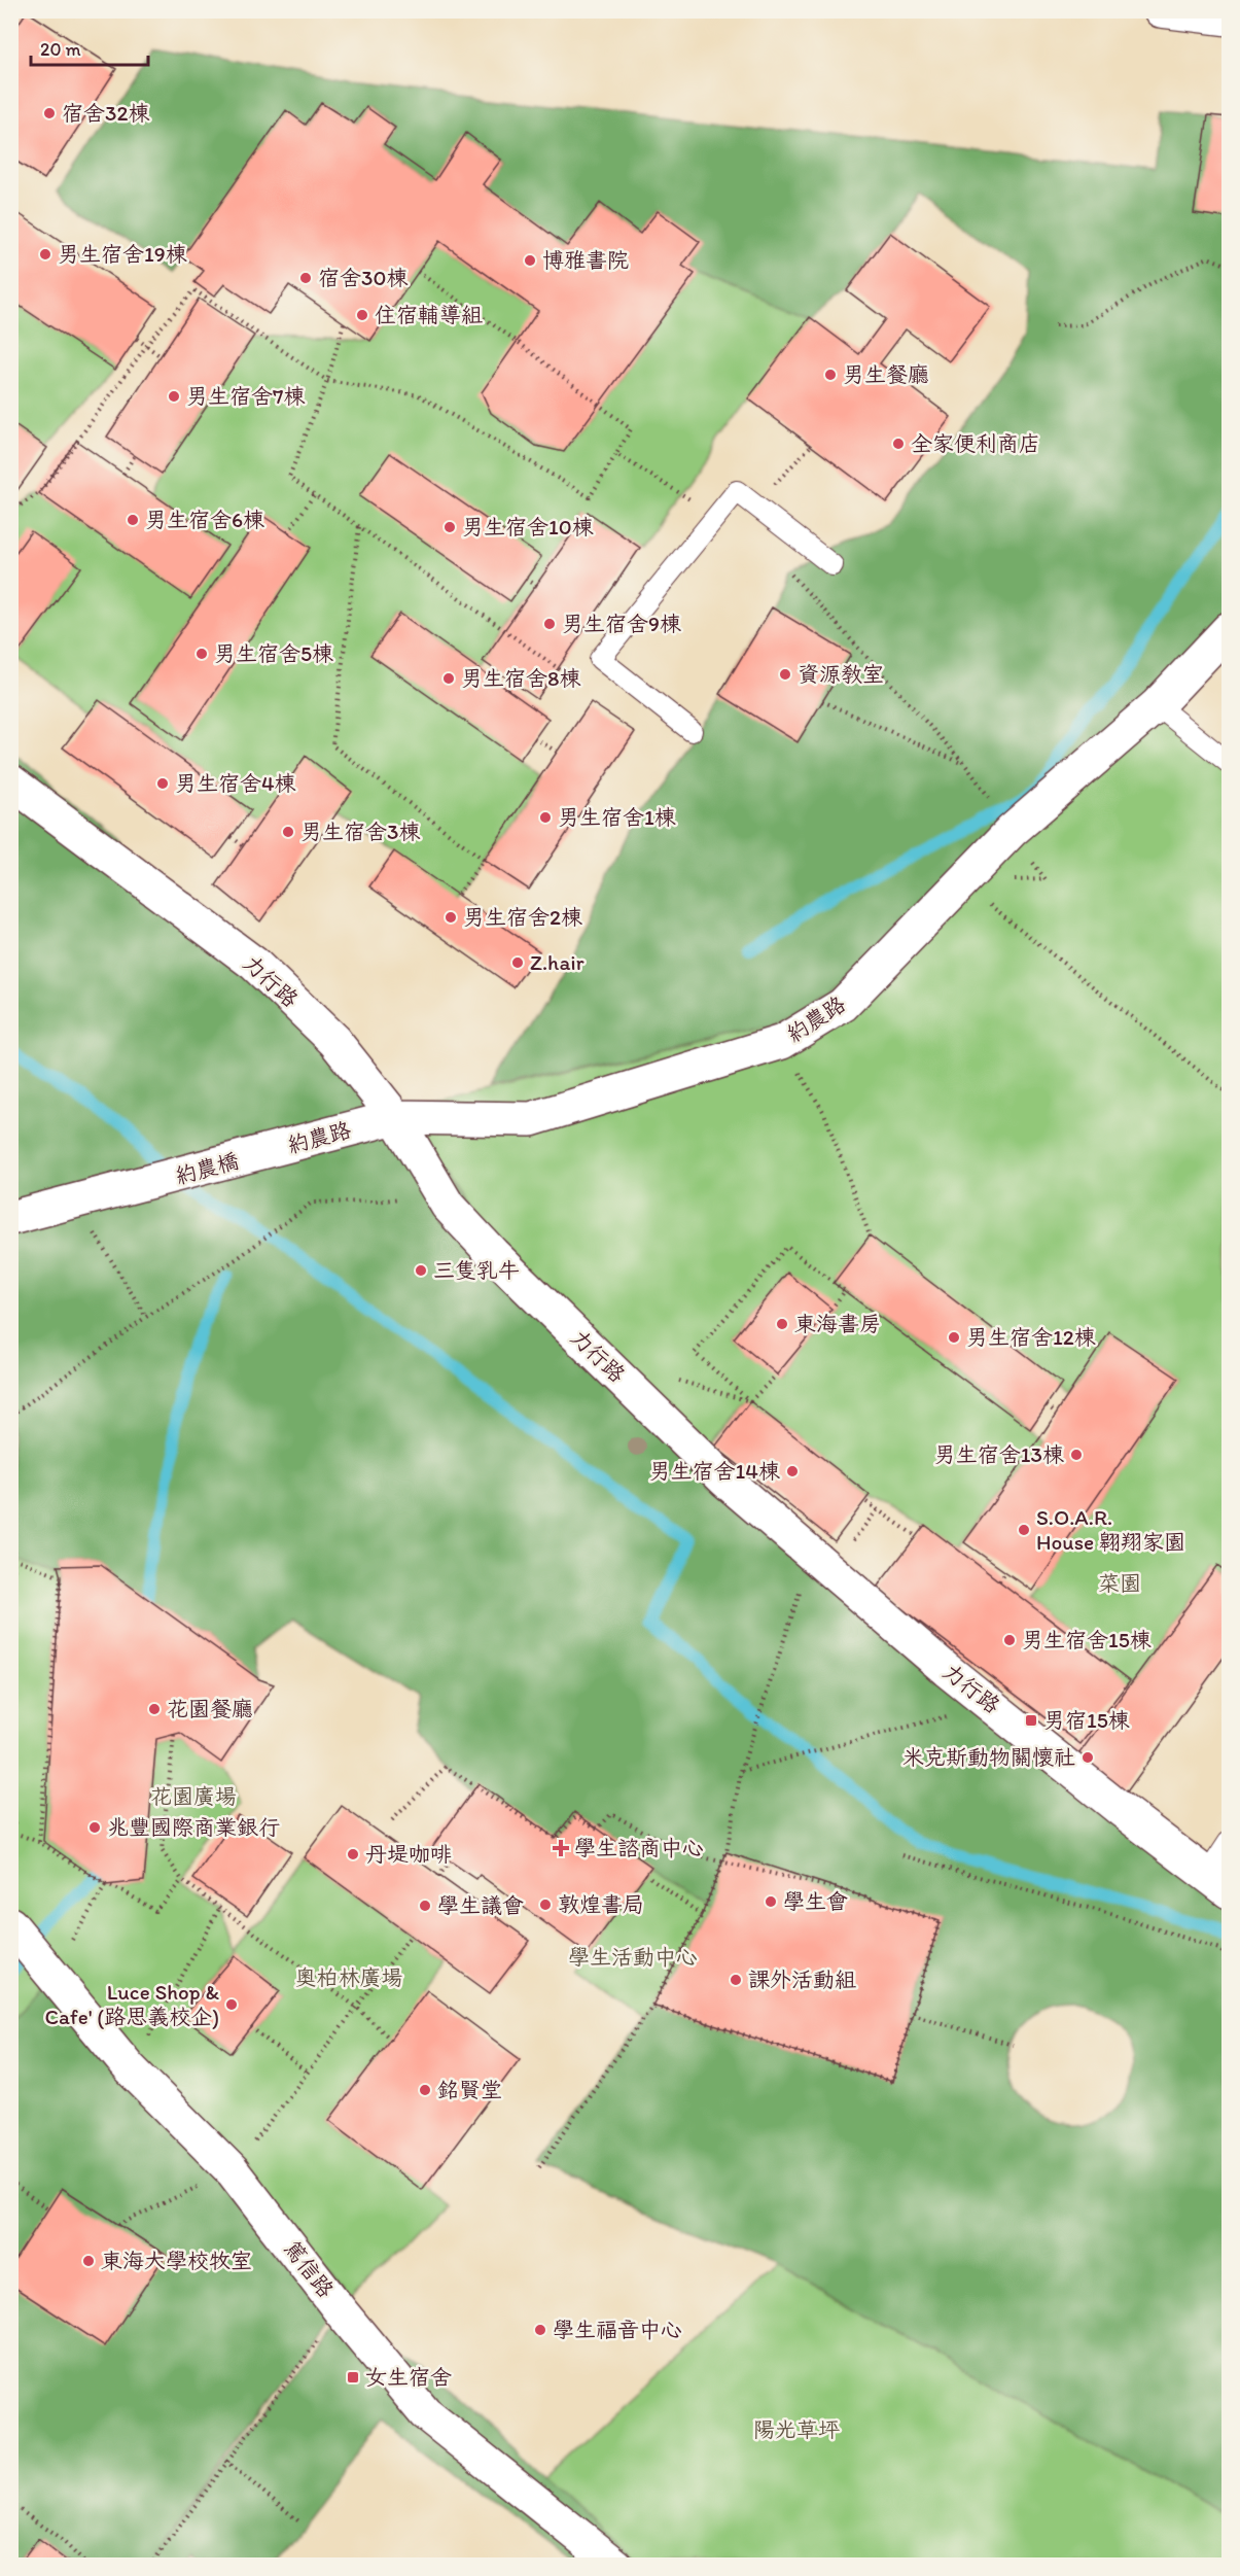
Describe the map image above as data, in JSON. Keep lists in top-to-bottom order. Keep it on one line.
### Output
{"streets":{"street":["力行路","約農路","約農橋","篤信路"]},"crossings":[["力行路","約農路"],["約農路","約農橋"]],"parks":["菜園","花園廣場","學生活動中心","奧柏林廣場","陽光草坪"],"places":{"other":["宿舍32棟","男生宿舍19棟","博雅書院","宿舍30棟","住宿輔導組","男生餐廳","男生宿舍7棟","全家便利商店","男生宿舍6棟","男生宿舍10棟","男生宿舍9棟","男生宿舍5棟","資源教室","男生宿舍8棟","男生宿舍4棟","男生宿舍1棟","男生宿舍3棟","男生宿舍2棟","Z.hair","三隻乳牛","東海書房","男生宿舍12棟","男生宿舍13棟","男生宿舍14棟","S.O.A.R. House 翱翔家園","男生宿舍15棟","花園餐廳","米克斯動物關懷社","兆豐國際商業銀行","丹堤咖啡","學生會","敦煌書局","學生議會","課外活動組","Luce Shop & Cafe' (路思義校企)","銘賢堂","東海大學校牧室","學生福音中心"],"transit":["男宿15棟","女生宿舍"],"health":["學生諮商中心"]},"scale_bar":"20 m"}
